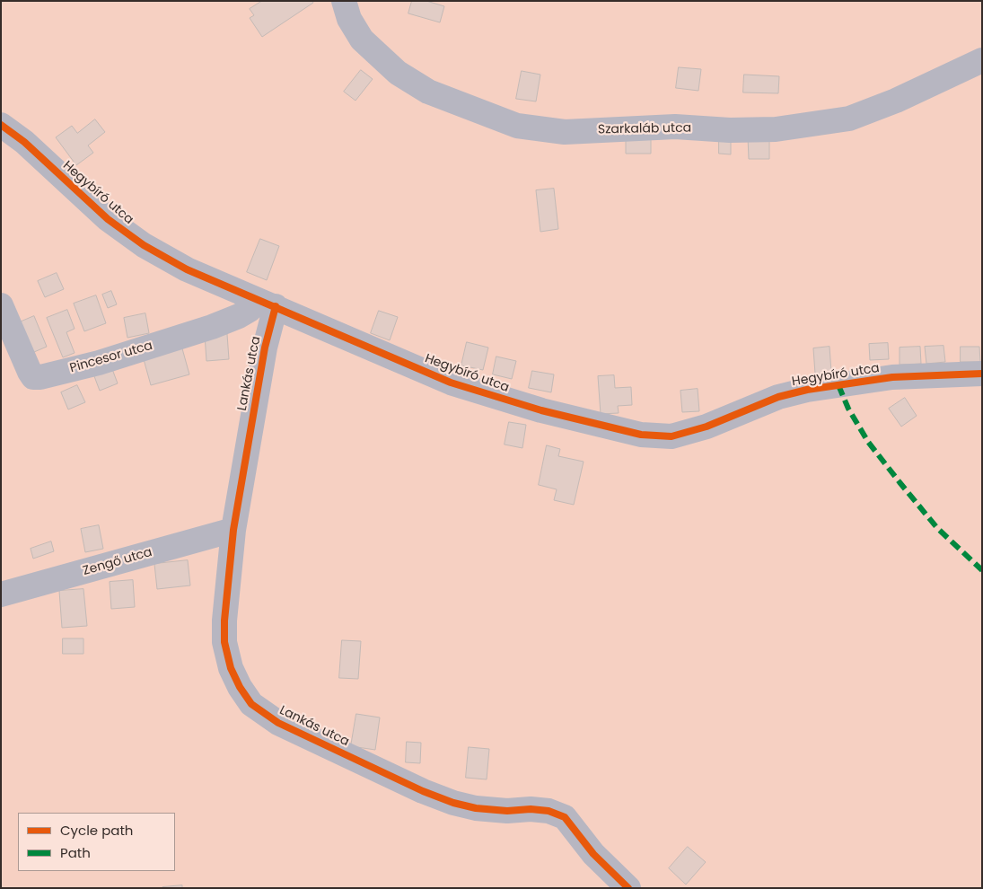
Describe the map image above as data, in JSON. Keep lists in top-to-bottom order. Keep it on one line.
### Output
{"streets":{"street":["Szarkaláb utca","Hegybíró utca","Pincesor utca","Lankás utca","Zengő utca"]},"crossings":[["Hegybíró utca","Pincesor utca"],["Hegybíró utca","Lankás utca"],["Pincesor utca","Lankás utca"],["Lankás utca","Zengő utca"]],"legend":["Cycle path","Path"]}
